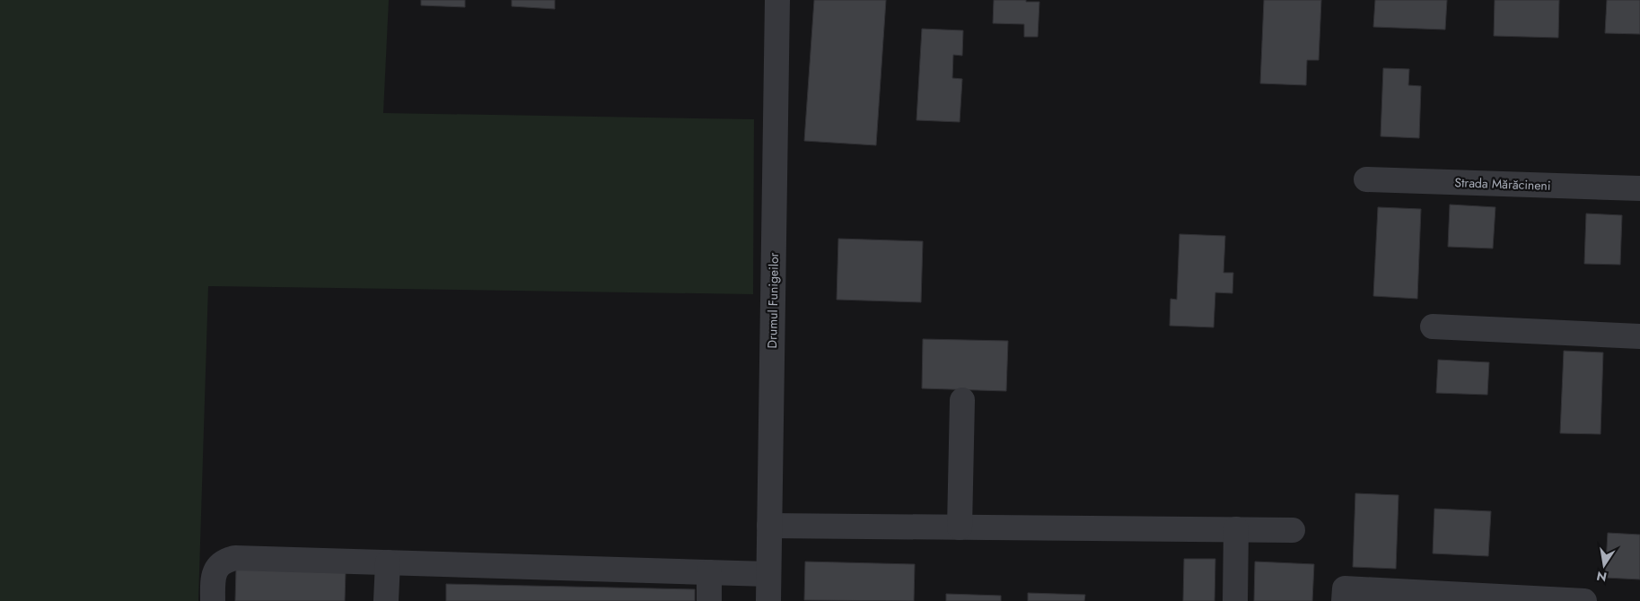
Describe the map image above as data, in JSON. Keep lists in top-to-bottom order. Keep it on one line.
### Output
{"streets":{"street":["Strada Mărăcineni","Drumul Funigeilor"]},"north":"bottom"}
